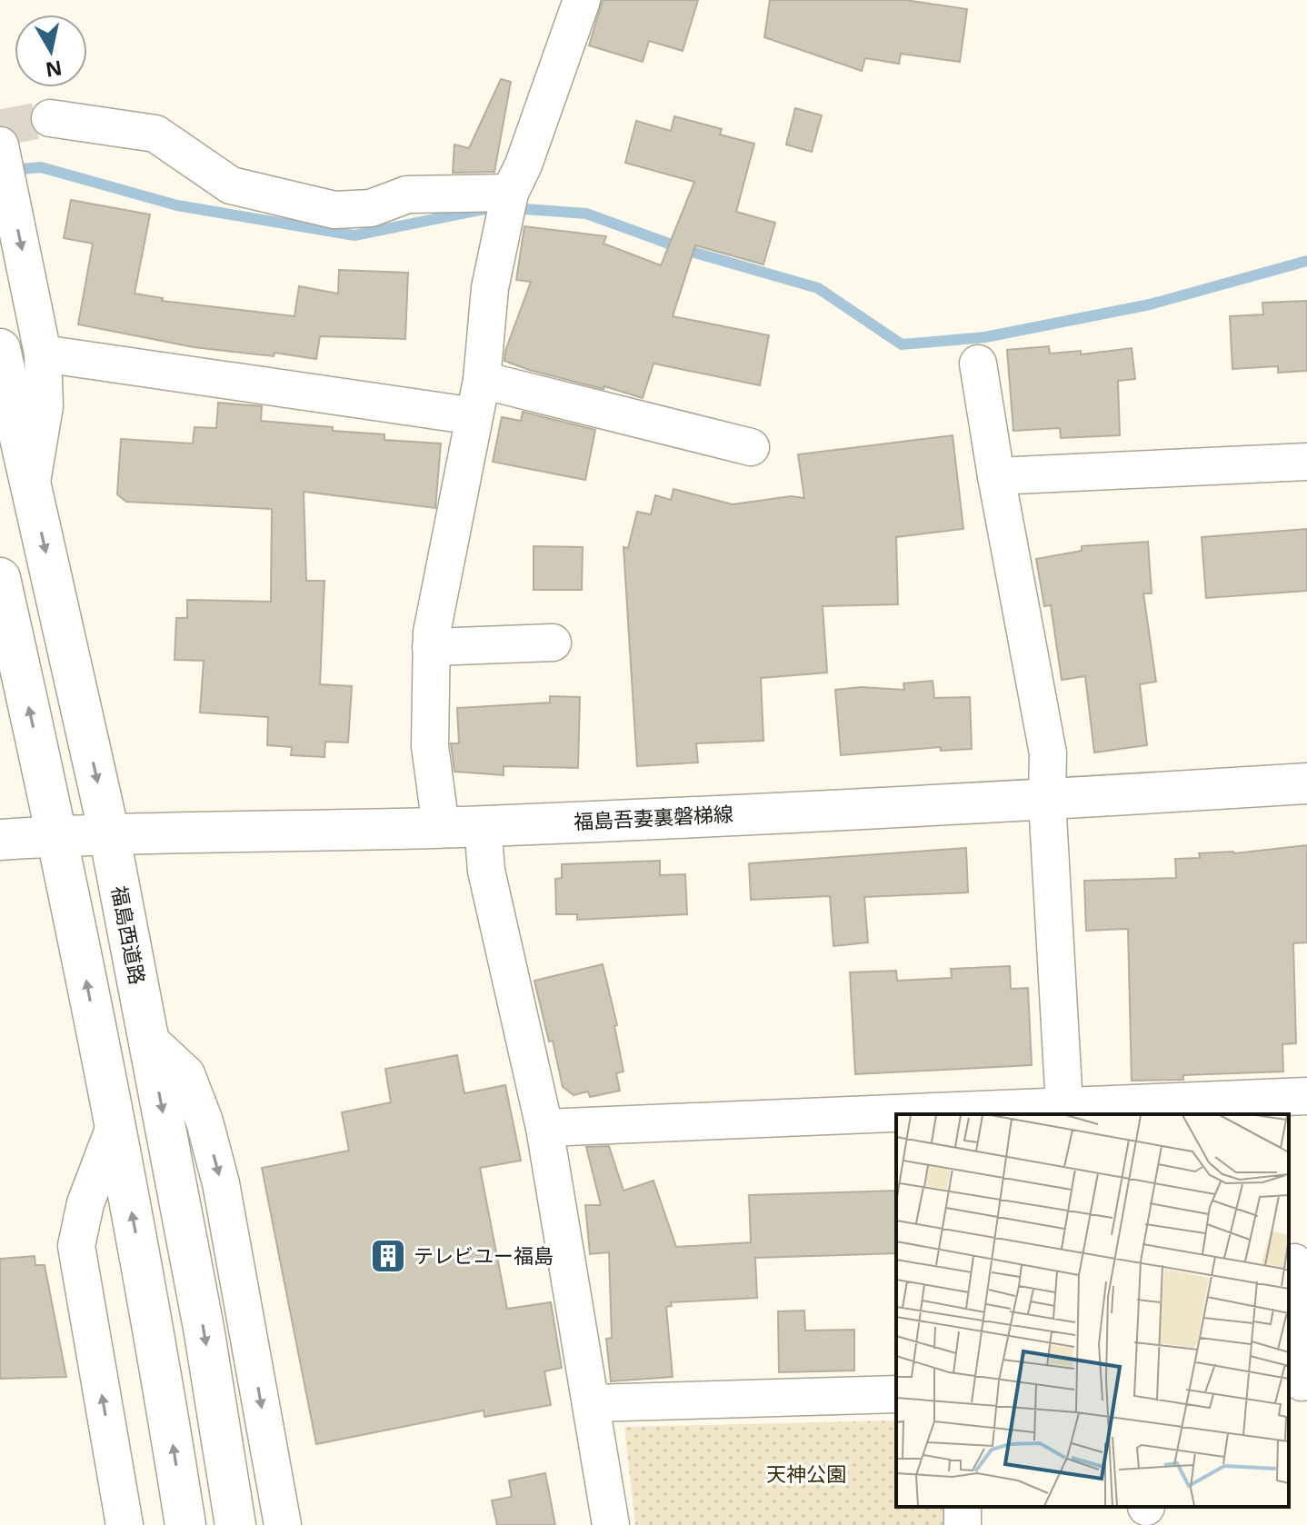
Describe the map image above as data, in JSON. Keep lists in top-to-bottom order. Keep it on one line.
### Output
{"streets":{"main road":["福島吾妻裏磐梯線","福島西道路"]},"crossings":[["福島吾妻裏磐梯線","福島西道路"]],"parks":["天神公園"],"places":{"building":["テレビユー福島"]},"north":"bottom"}
